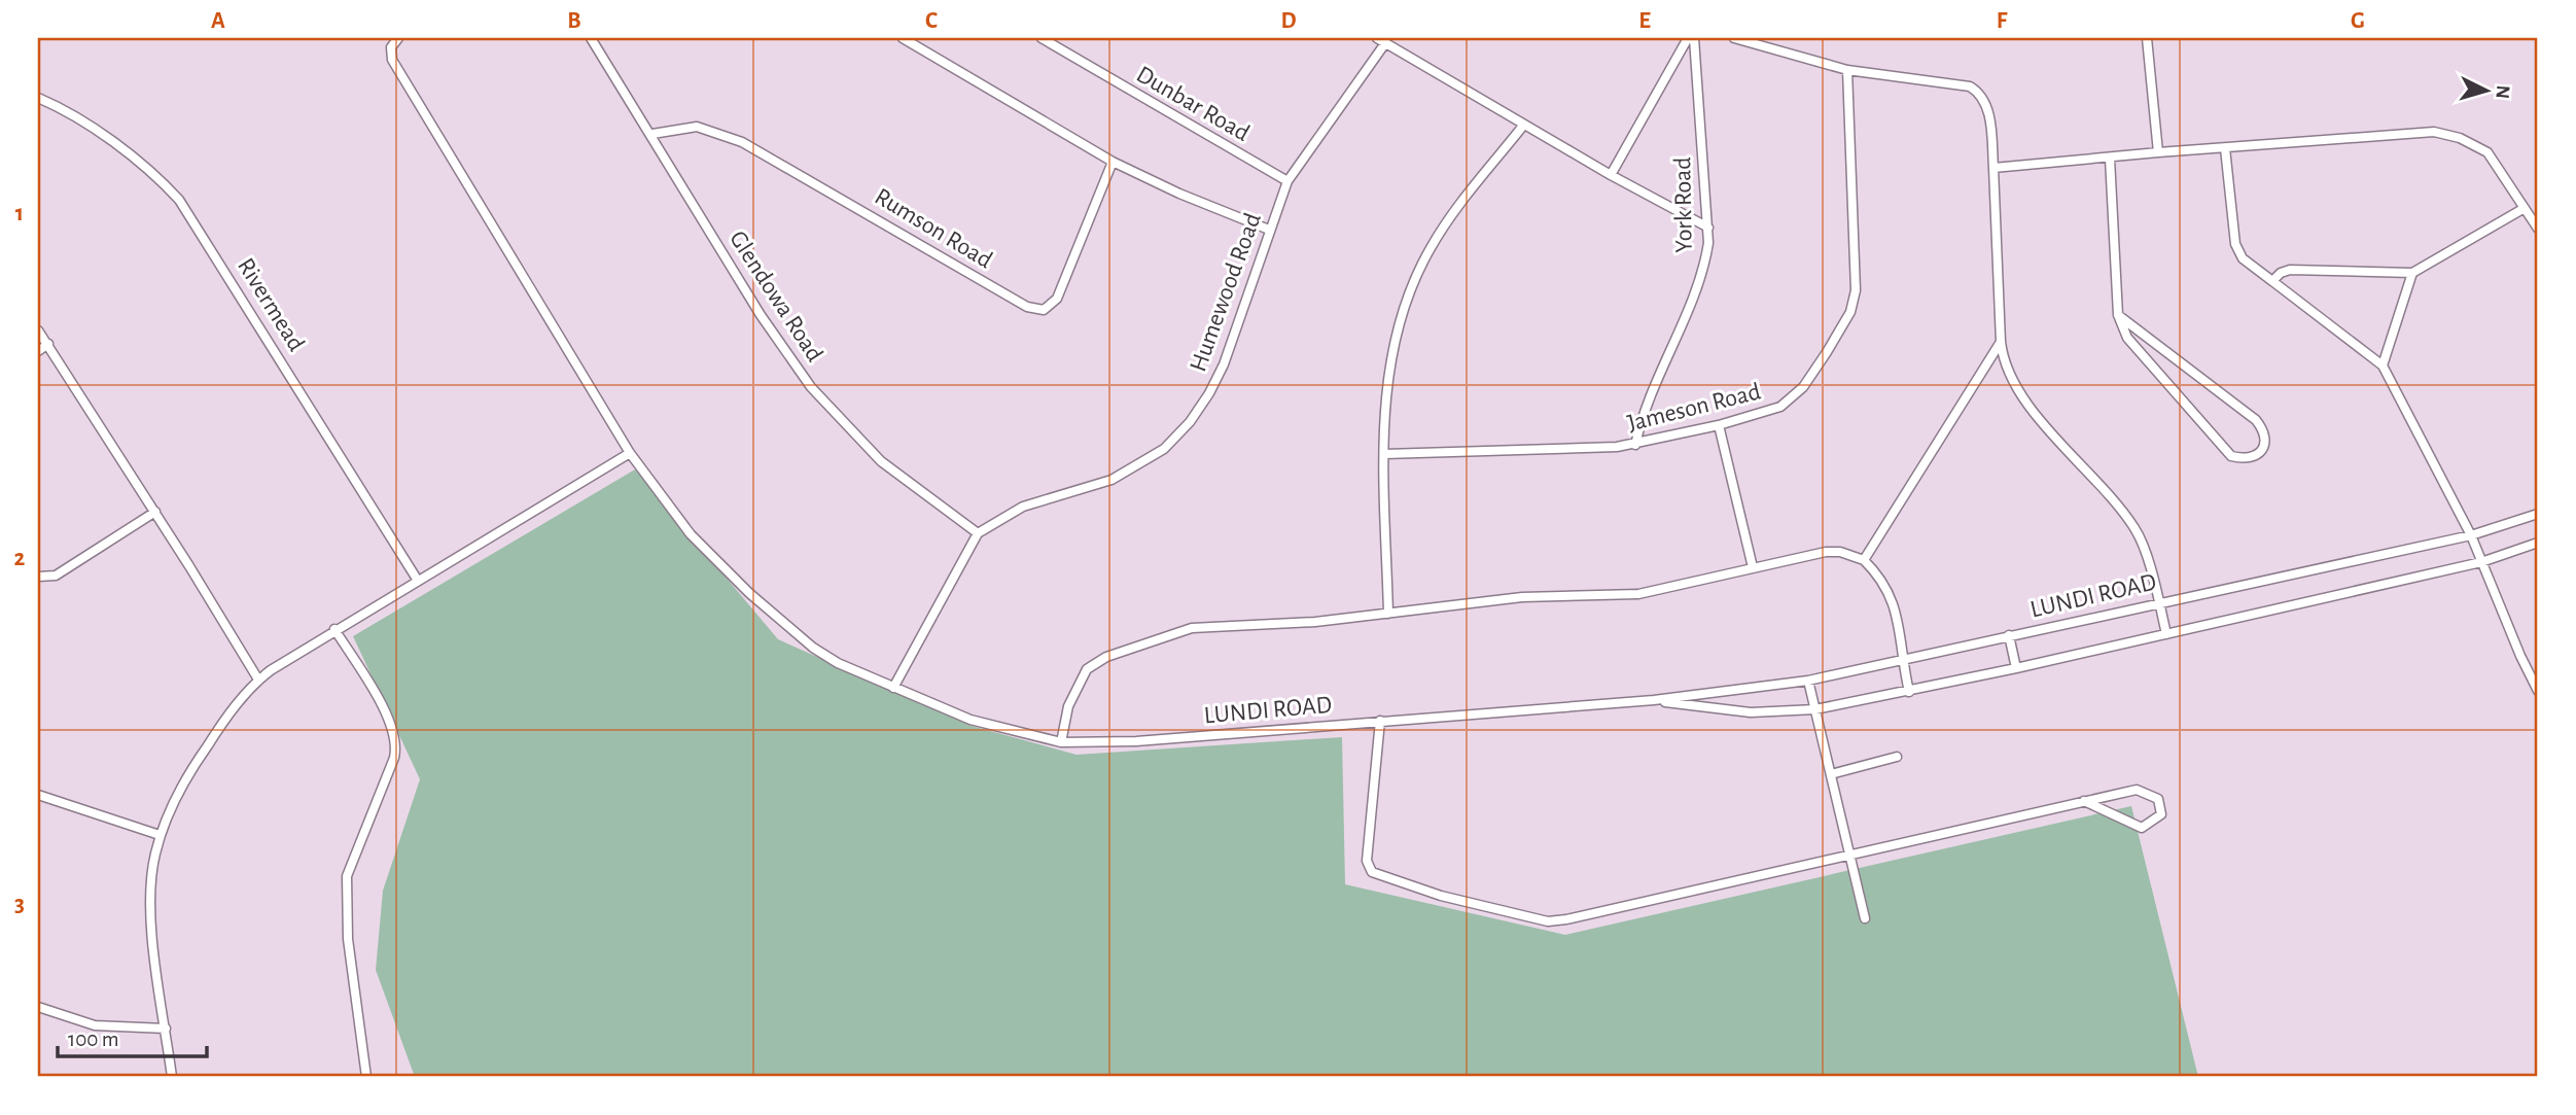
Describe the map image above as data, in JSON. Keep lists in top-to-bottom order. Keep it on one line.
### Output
{"streets":{"street":["Dunbar Road","York Road","Rumson Road","Humewood Road","Glendowa Road","Rivermead","Jameson Road","LUNDI ROAD"]},"crossings":[["Dunbar Road","Humewood Road"],["York Road","Jameson Road"],["Rumson Road","Glendowa Road"],["Humewood Road","Glendowa Road"]],"scale_bar":"100 m","north":"right","grid":{"columns":["A","B","C","D","E","F","G"],"rows":["1","2","3"]}}
